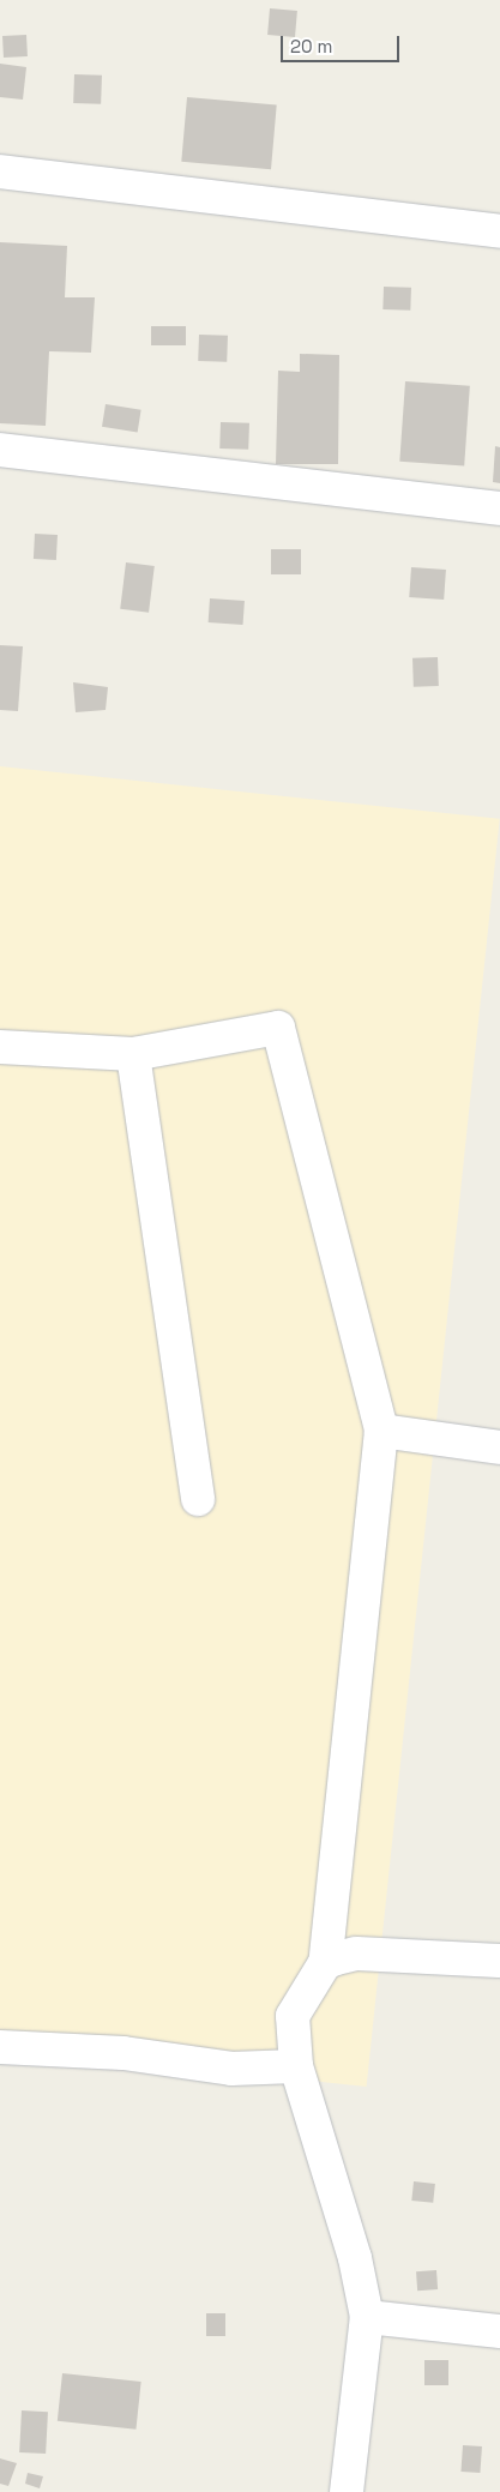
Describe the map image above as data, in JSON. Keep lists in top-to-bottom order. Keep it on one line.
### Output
{"scale_bar":"20 m"}
